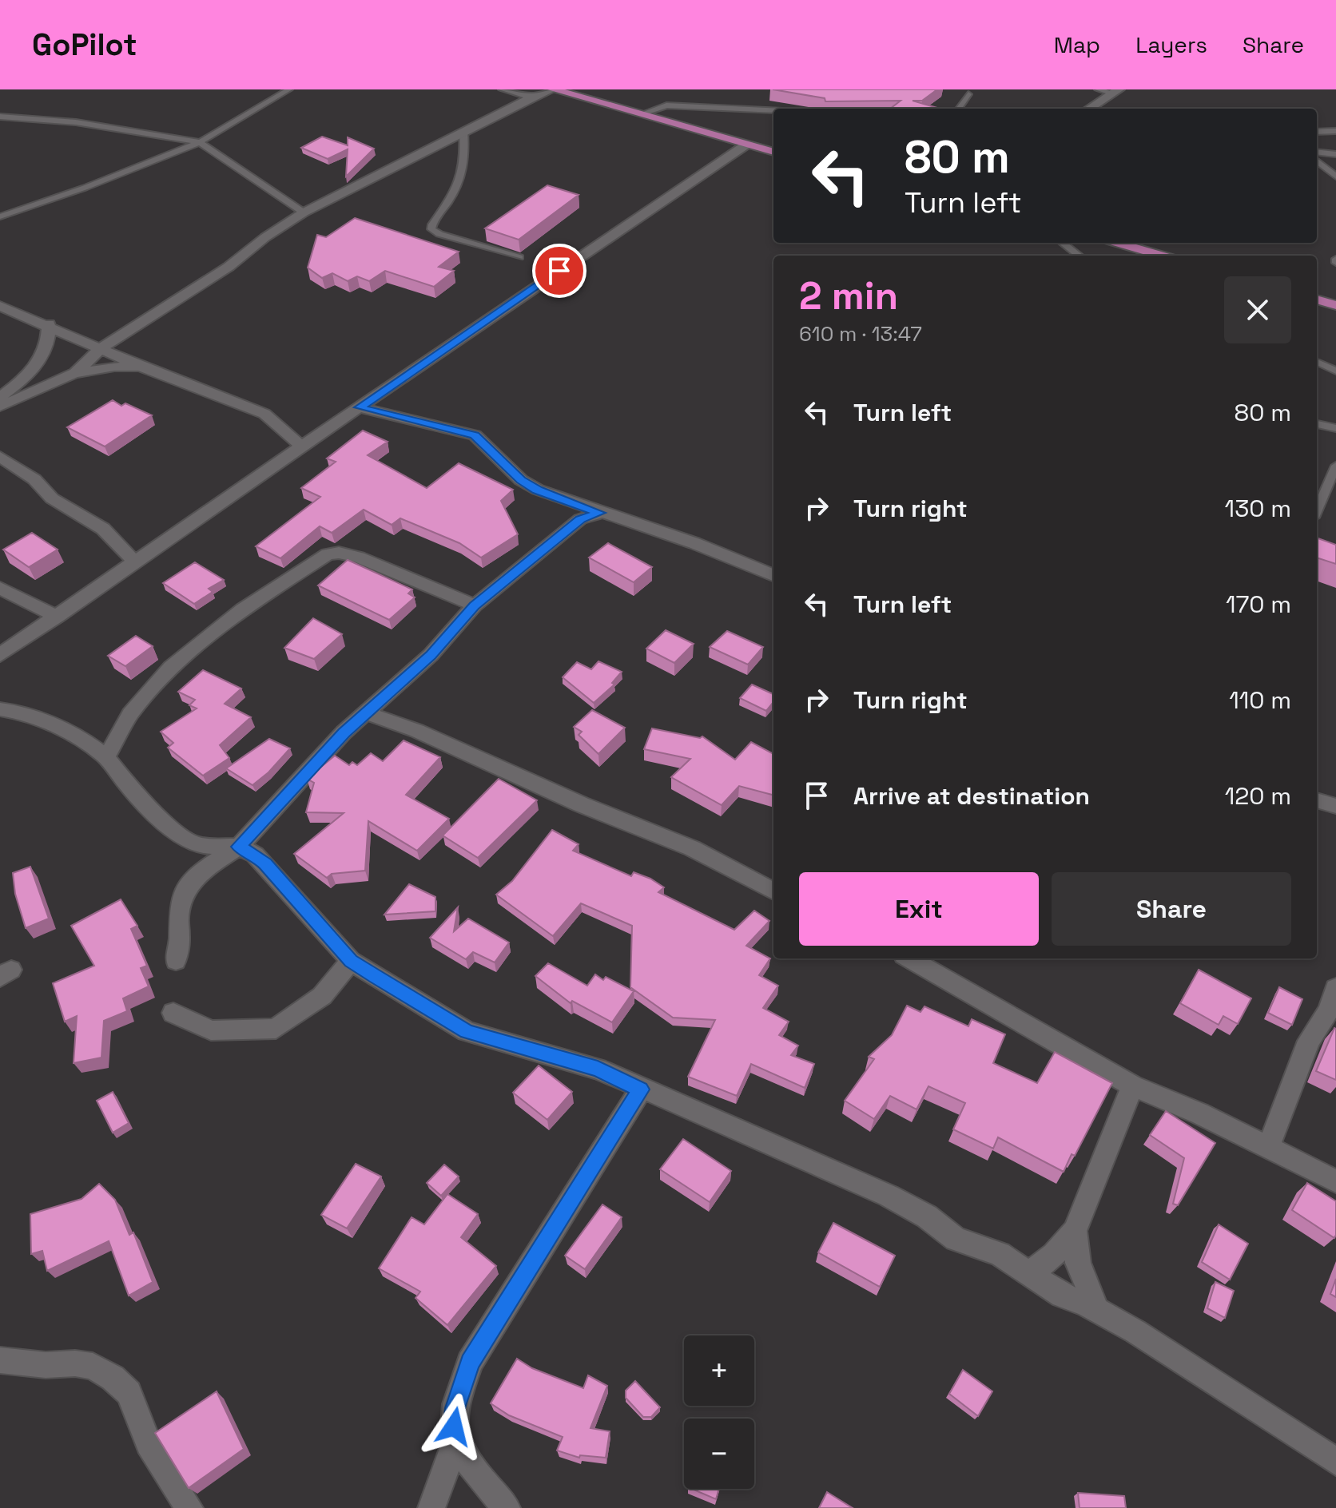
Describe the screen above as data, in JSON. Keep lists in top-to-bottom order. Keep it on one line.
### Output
{"page":{"header":"GoPilot","nav":["Map","Layers","Share"],"turn":["80 m","Turn left"],"heading":["2 min","610 m · 13:47"],"list":[{"name":"Turn left","value":"80 m"},{"name":"Turn right","value":"130 m"},{"name":"Turn left","value":"170 m"},{"name":"Turn right","value":"110 m"},{"name":"Arrive at destination","value":"120 m"}],"buttons":["Exit","Share"],"map_buttons":["+","−"]}}
